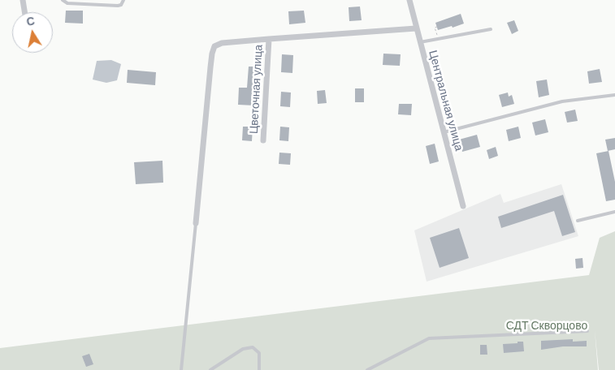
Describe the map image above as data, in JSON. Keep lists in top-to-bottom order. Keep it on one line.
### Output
{"streets":{"street":["Цветочная улица","Центральная улица"]},"parks":["СДТ Скворцово"],"north":"top"}
